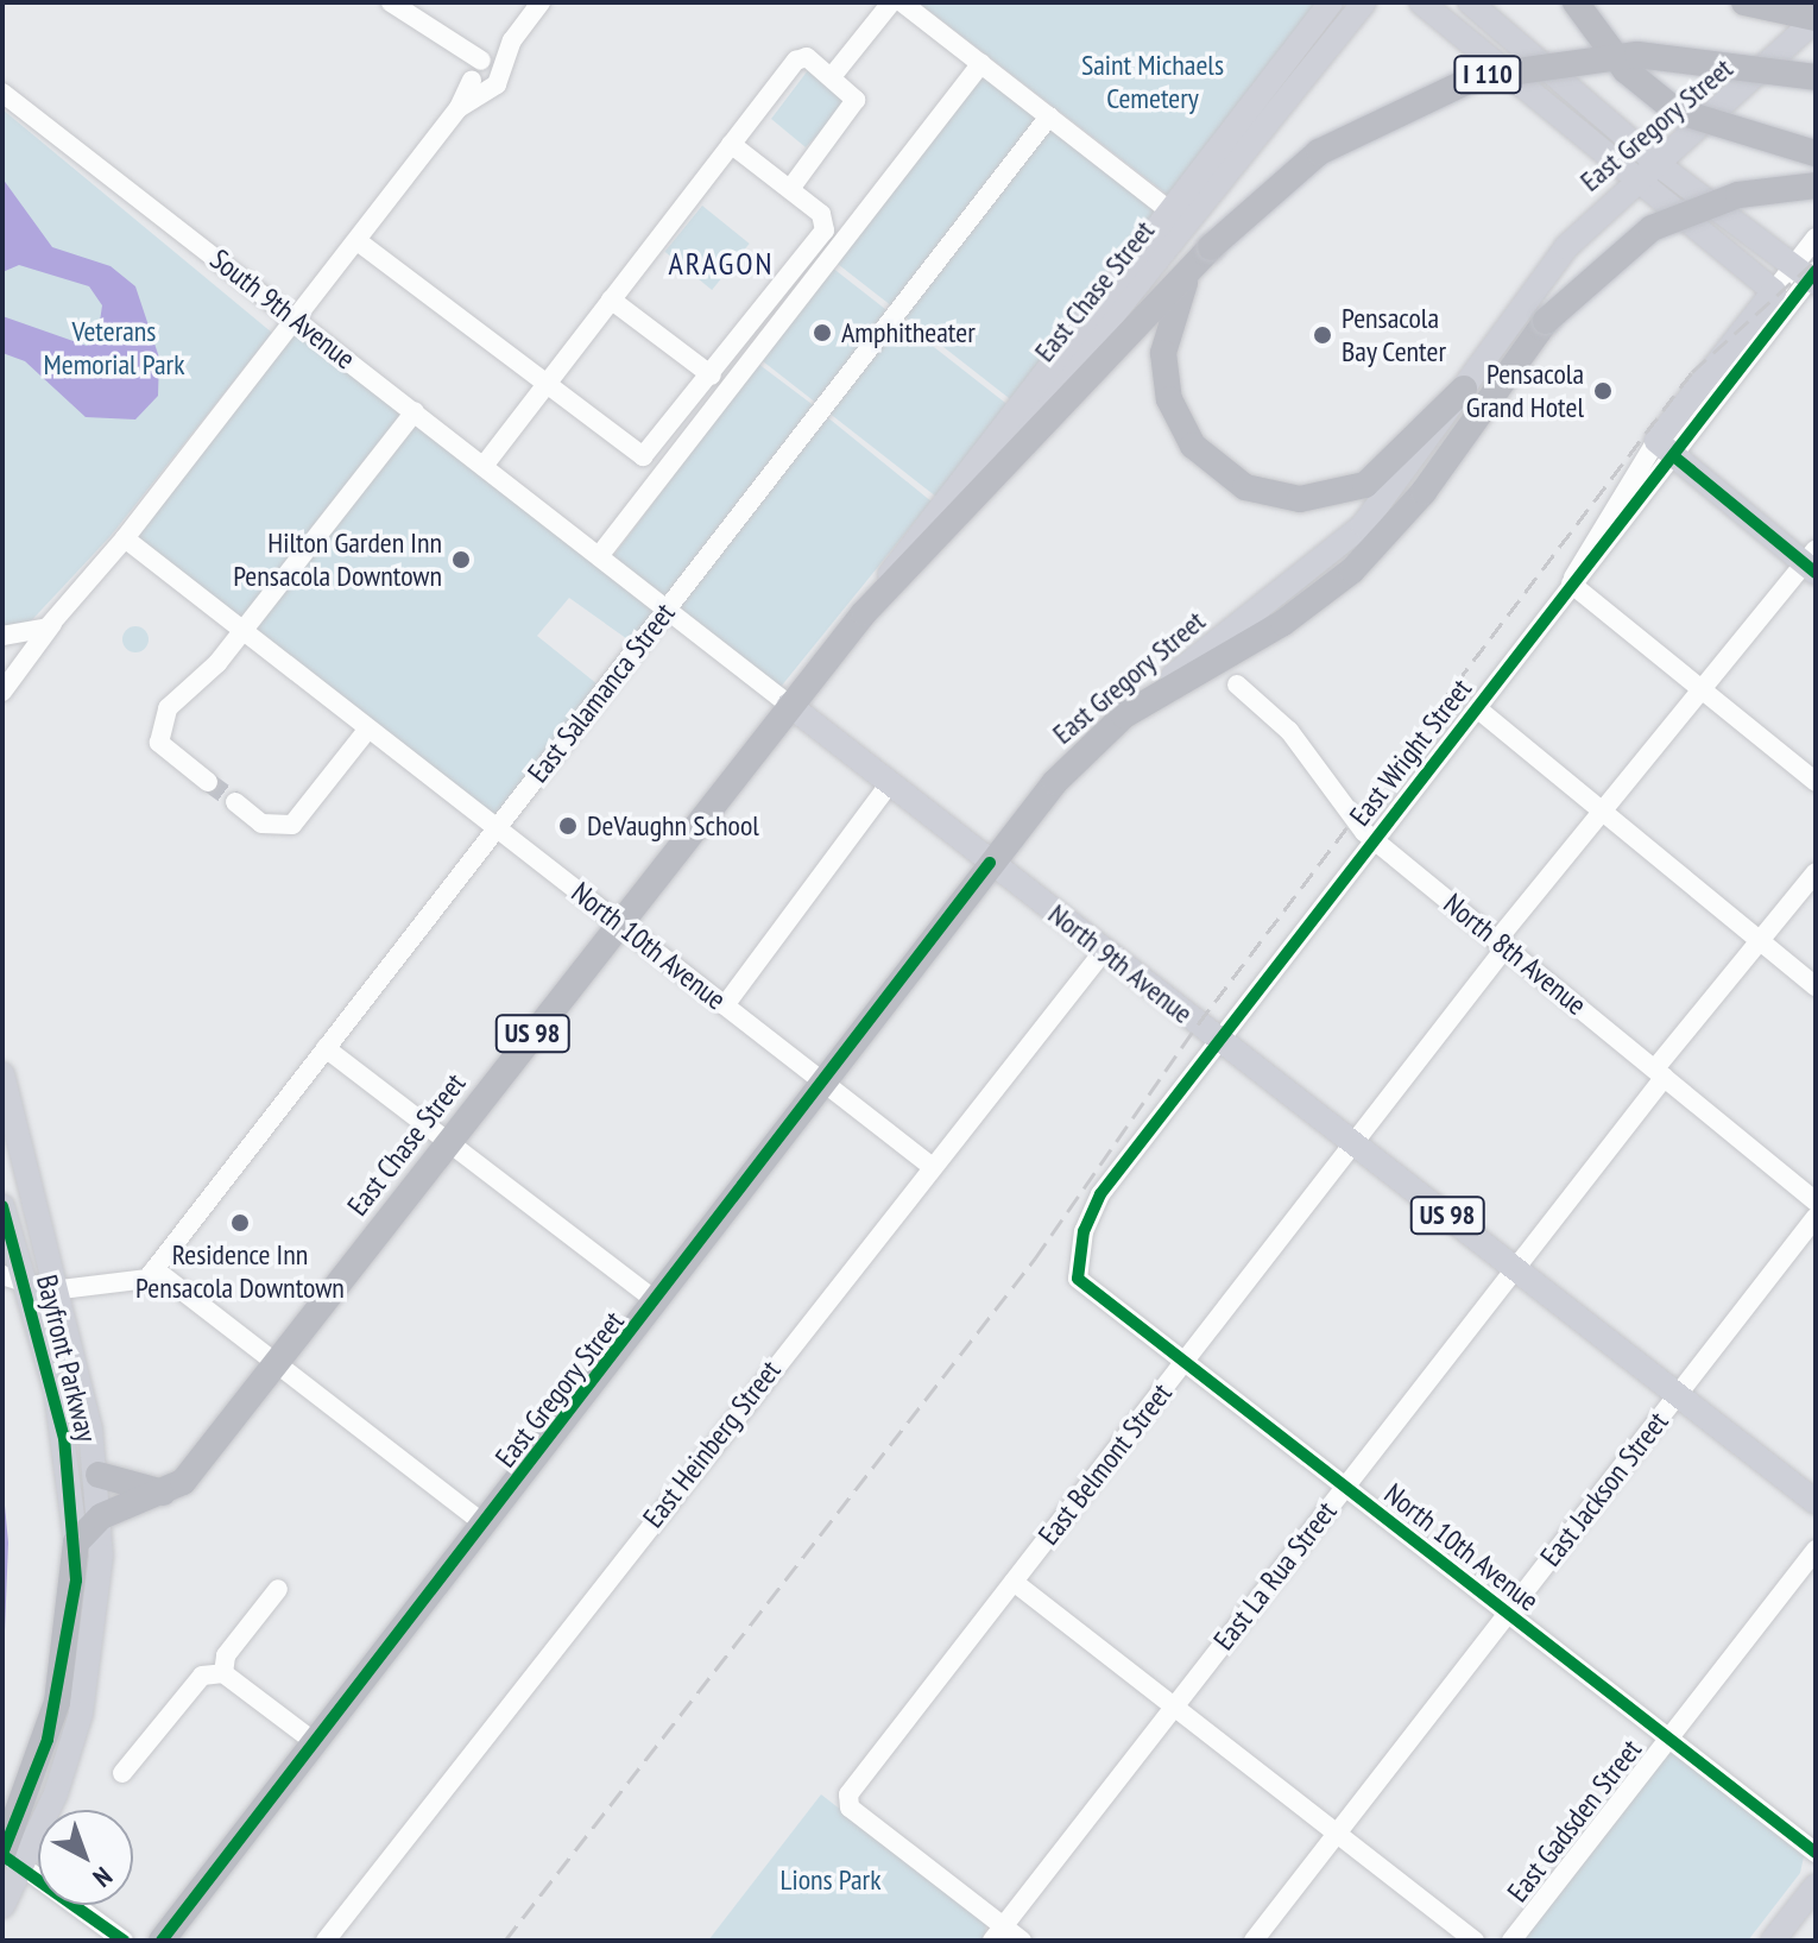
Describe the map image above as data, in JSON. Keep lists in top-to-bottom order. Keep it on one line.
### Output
{"streets":{"highway":["I 110","East Gregory Street","East Chase Street","US 98","Bayfront Parkway"],"main road":["East Wright Street","North 9th Avenue"],"street":["South 9th Avenue","East Salamanca Street","North 10th Avenue","North 8th Avenue","East Heinberg Street","East Belmont Street","East Jackson Street","East La Rua Street","East Gadsden Street"]},"crossings":[["East Gregory Street","North 10th Avenue"],["East Gregory Street","North 9th Avenue"],["East Chase Street","North 10th Avenue"],["East Chase Street","North 9th Avenue"],["South 9th Avenue","North 9th Avenue"],["East Salamanca Street","North 10th Avenue"],["East Salamanca Street","North 9th Avenue"],["East Wright Street","North 10th Avenue"],["East Wright Street","North 8th Avenue"],["East Wright Street","North 9th Avenue"],["North 10th Avenue","East Heinberg Street"],["North 10th Avenue","East Belmont Street"],["North 10th Avenue","East Jackson Street"],["North 10th Avenue","East La Rua Street"],["North 10th Avenue","East Gadsden Street"],["North 8th Avenue","East Belmont Street"],["North 8th Avenue","East La Rua Street"],["North 9th Avenue","East Heinberg Street"],["North 9th Avenue","East Belmont Street"],["North 9th Avenue","East Jackson Street"],["North 9th Avenue","East La Rua Street"],["East Belmont Street","East La Rua Street"]],"districts":["ARAGON"],"parks":["Saint Michaels Cemetery","Veterans Memorial Park","Lions Park"],"places":["Amphitheater","Pensacola Bay Center","Pensacola Grand Hotel","Hilton Garden Inn Pensacola Downtown","DeVaughn School","Residence Inn Pensacola Downtown"],"north":"bottom right"}
